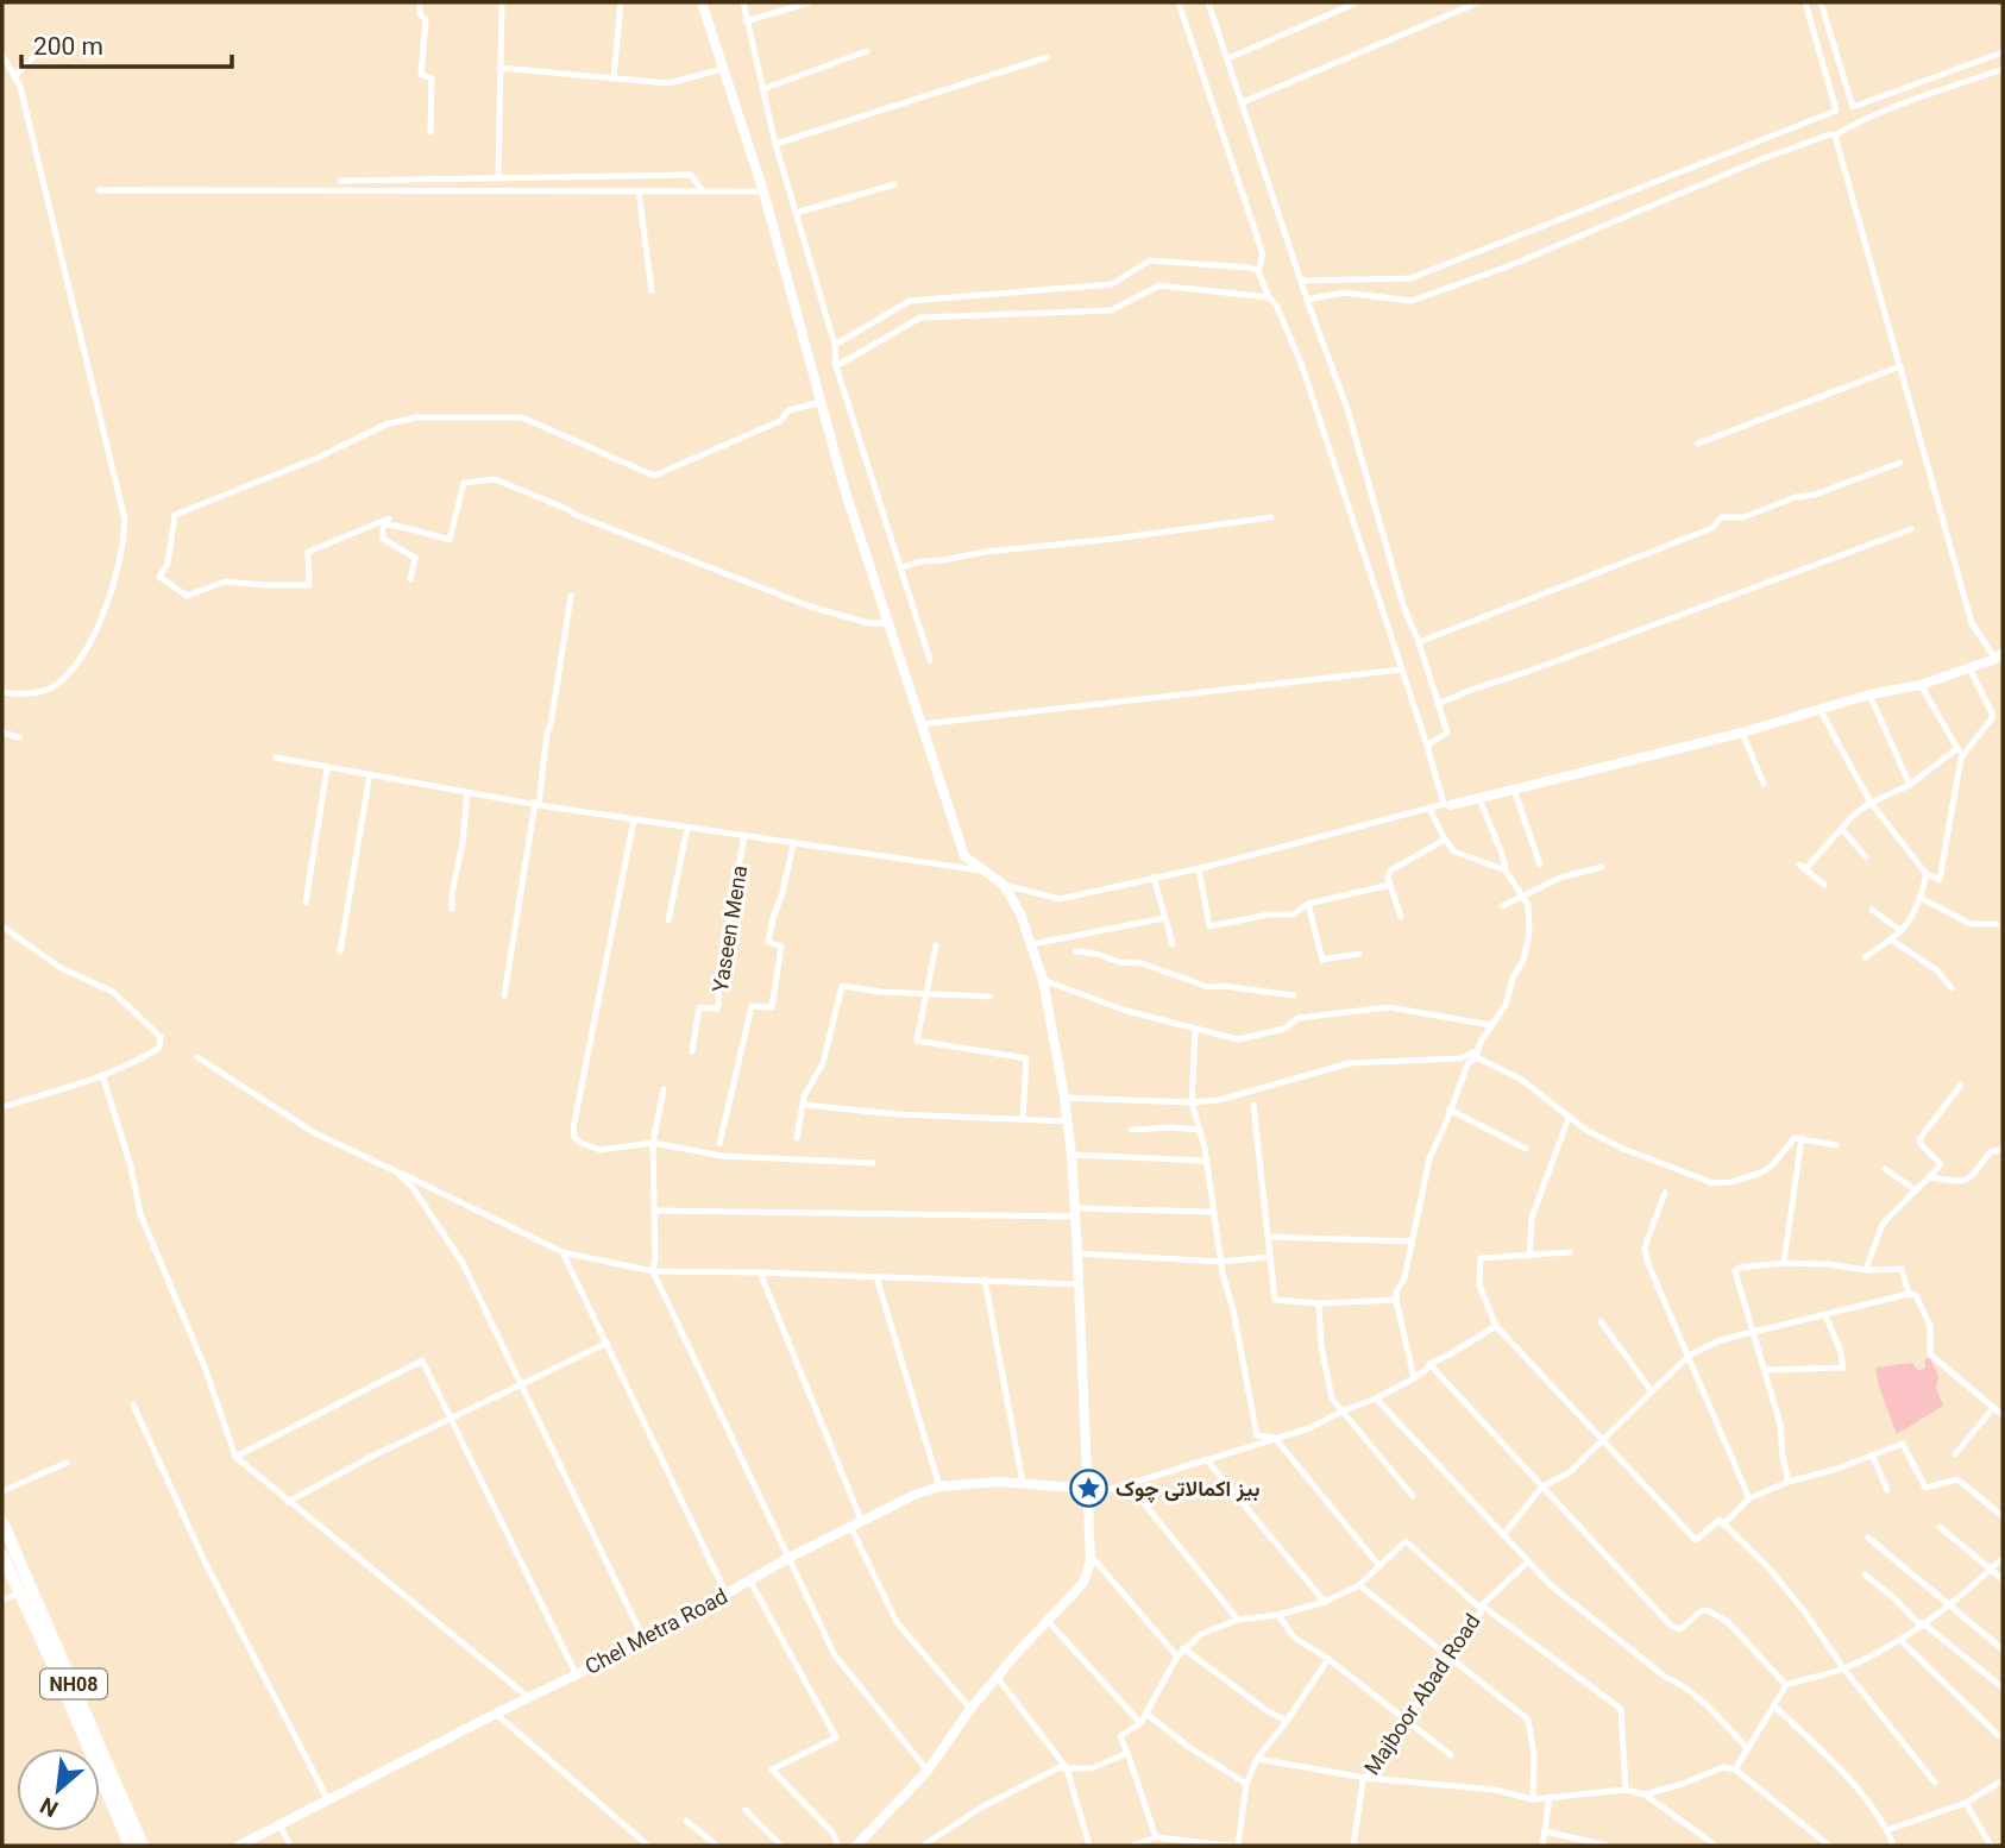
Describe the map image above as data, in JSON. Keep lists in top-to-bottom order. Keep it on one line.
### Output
{"streets":{"highway":["NH08"],"street":["Yaseen Mena","Chel Metra Road","Majboor Abad Road"]},"places":{"place":["بیز اکمالاتی چوک"]},"scale_bar":"200 m","north":"bottom left"}
